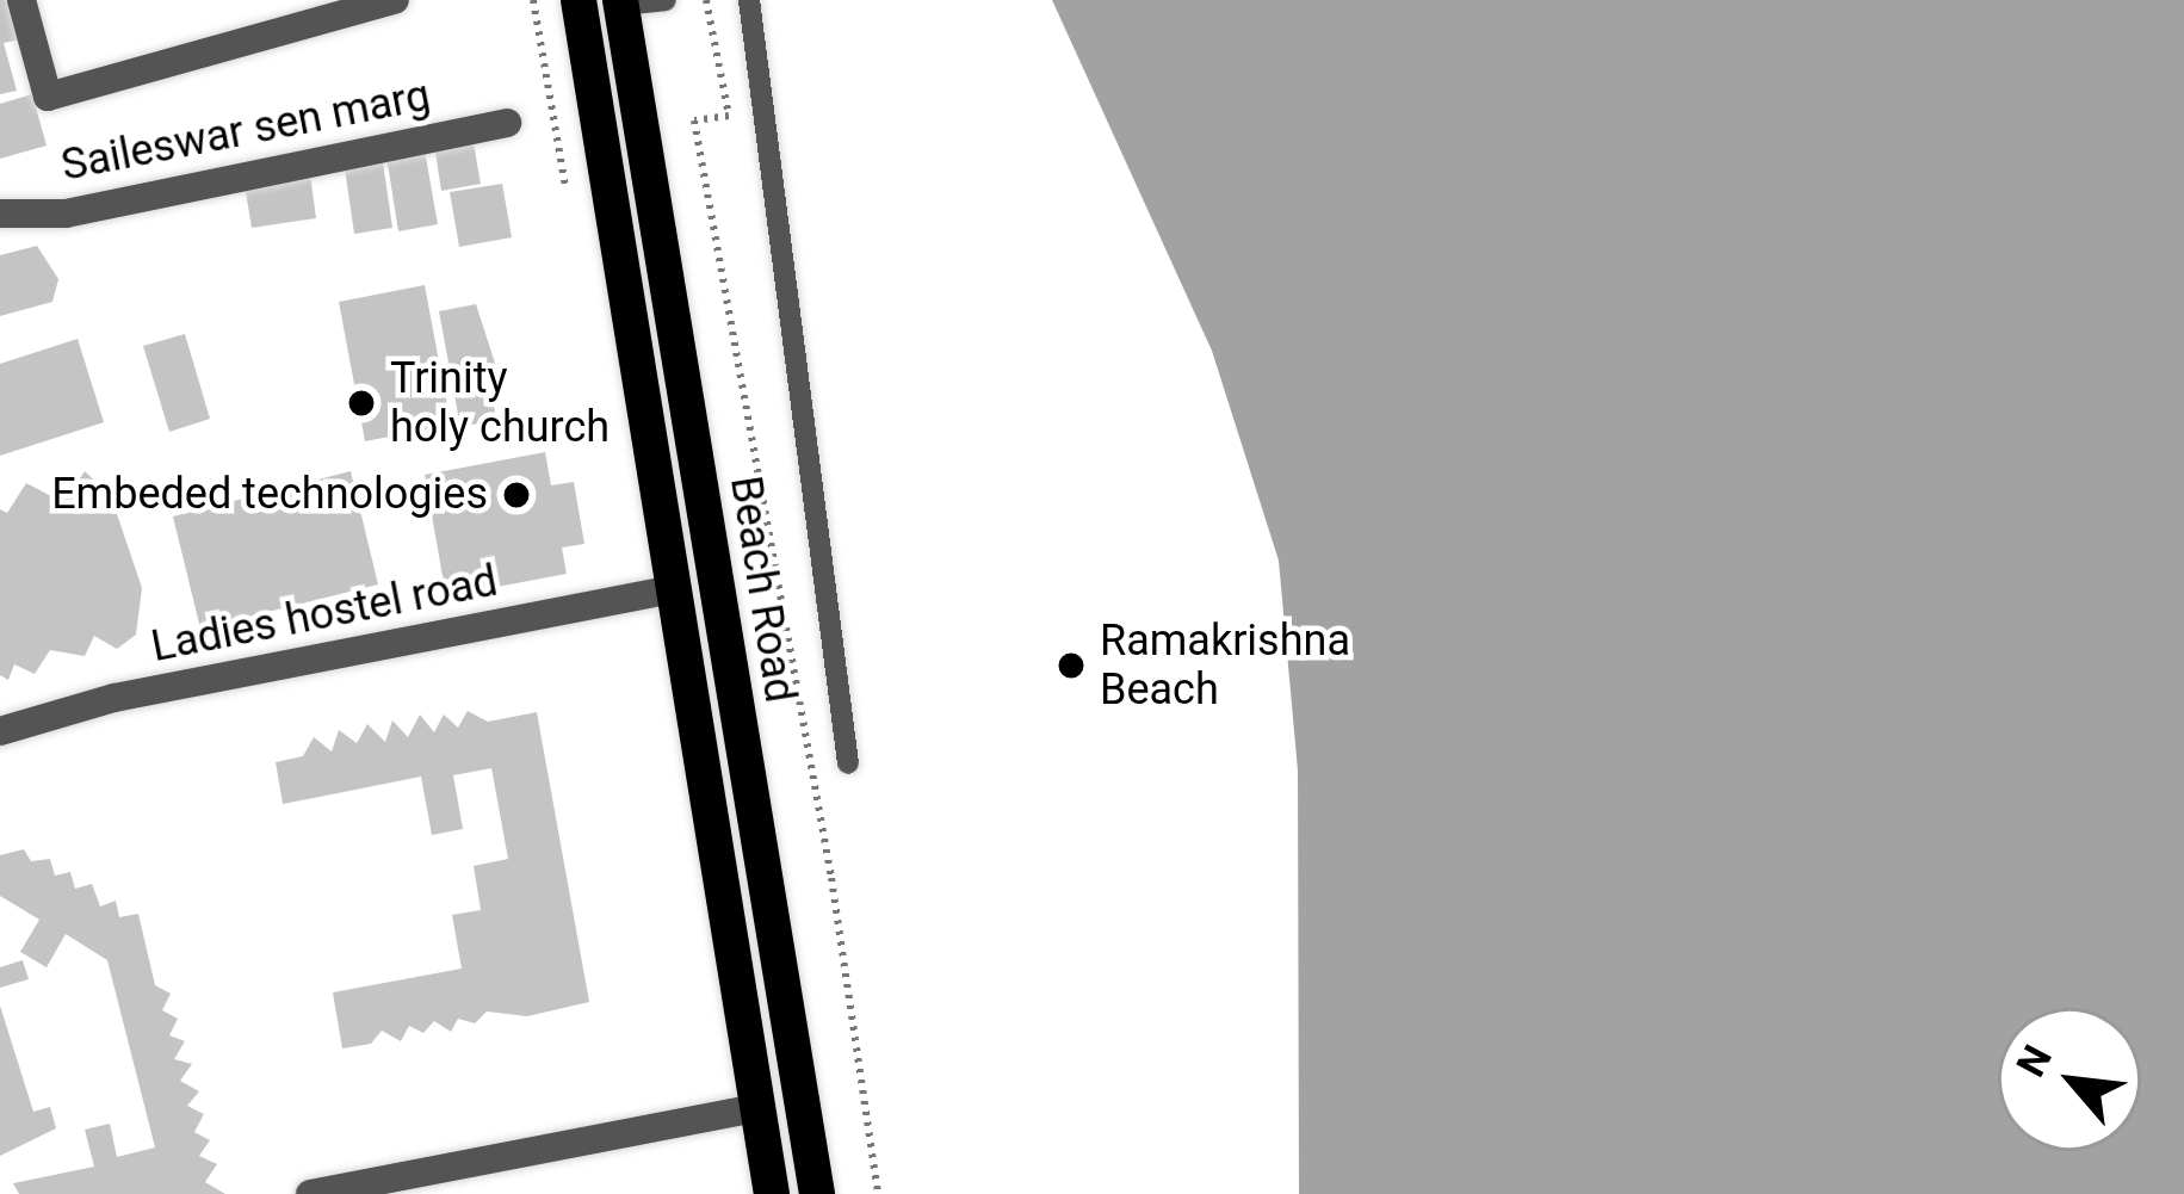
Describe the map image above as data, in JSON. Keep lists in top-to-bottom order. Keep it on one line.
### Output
{"streets":{"main road":["Beach Road"],"street":["Saileswar sen marg","Ladies hostel road"]},"places":["Trinity holy church","Embeded technologies","Ramakrishna Beach"],"north":"top left"}
